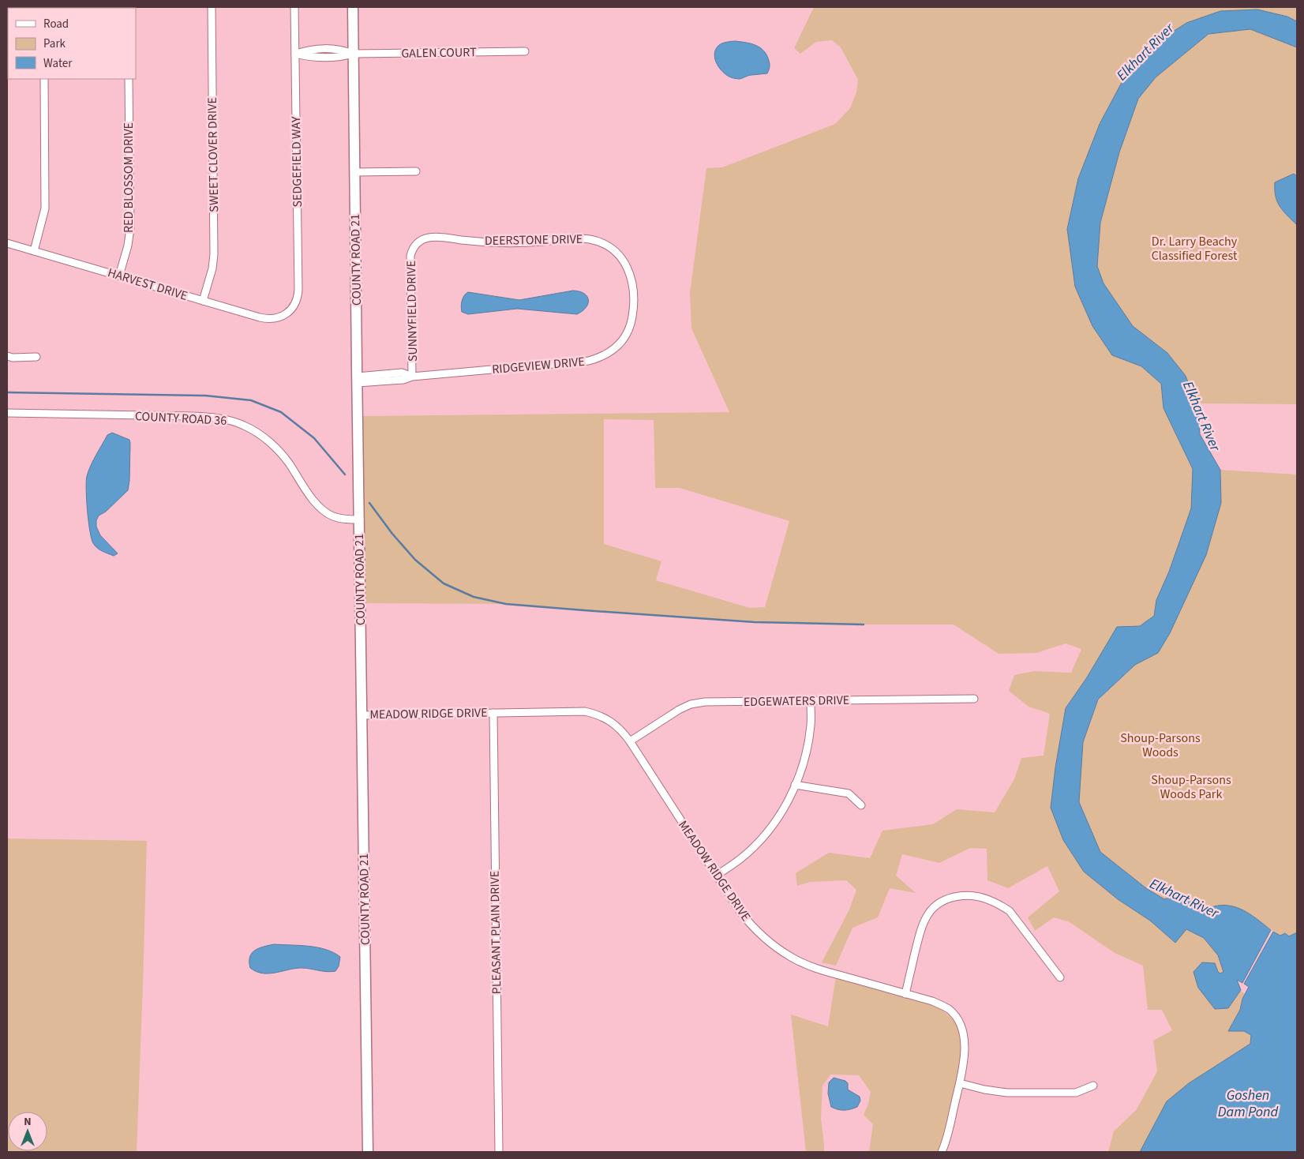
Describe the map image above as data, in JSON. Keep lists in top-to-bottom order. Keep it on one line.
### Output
{"streets":{"street":["GALEN COURT","SWEET CLOVER DRIVE","SEDGEFIELD WAY","RED BLOSSOM DRIVE","DEERSTONE DRIVE","COUNTY ROAD 21","HARVEST DRIVE","SUNNYFIELD DRIVE","RIDGEVIEW DRIVE","COUNTY ROAD 36","EDGEWATERS DRIVE","MEADOW RIDGE DRIVE","PLEASANT PLAIN DRIVE"]},"crossings":[["GALEN COURT","SEDGEFIELD WAY"],["GALEN COURT","COUNTY ROAD 21"],["SWEET CLOVER DRIVE","HARVEST DRIVE"],["SEDGEFIELD WAY","HARVEST DRIVE"],["RED BLOSSOM DRIVE","HARVEST DRIVE"],["DEERSTONE DRIVE","SUNNYFIELD DRIVE"],["DEERSTONE DRIVE","RIDGEVIEW DRIVE"],["COUNTY ROAD 21","RIDGEVIEW DRIVE"],["COUNTY ROAD 21","COUNTY ROAD 36"],["COUNTY ROAD 21","MEADOW RIDGE DRIVE"],["SUNNYFIELD DRIVE","RIDGEVIEW DRIVE"],["EDGEWATERS DRIVE","MEADOW RIDGE DRIVE"],["MEADOW RIDGE DRIVE","PLEASANT PLAIN DRIVE"]],"water":["Elkhart River","Goshen Dam Pond"],"parks":["Dr. Larry Beachy Classified Forest","Shoup-Parsons Woods","Shoup-Parsons Woods Park"],"legend":["Road","Park","Water"],"north":"top"}
